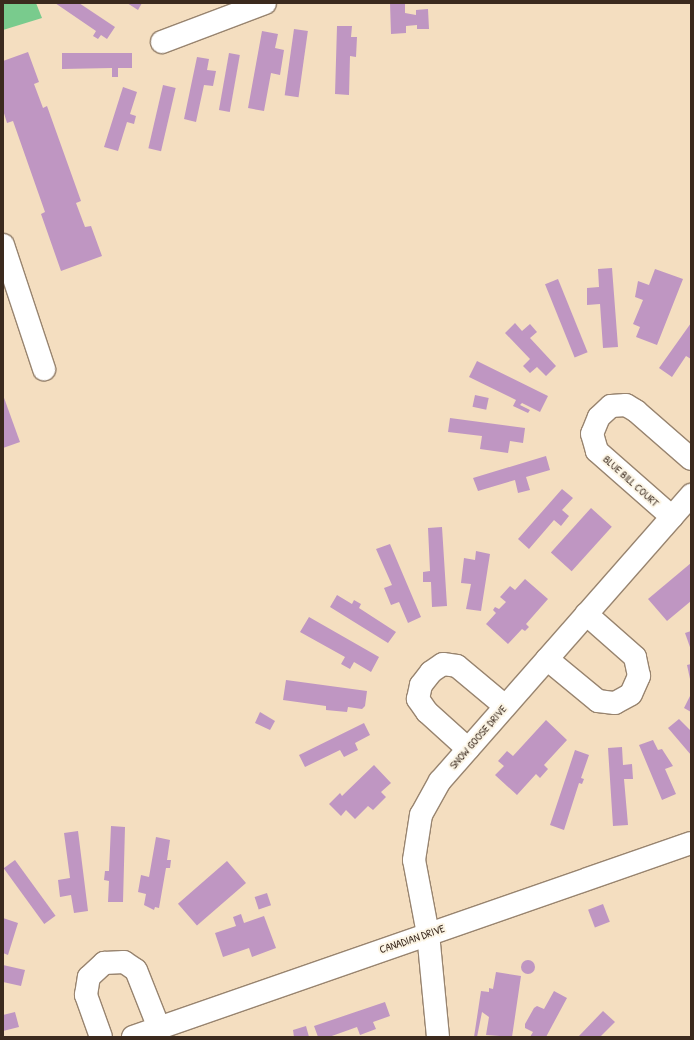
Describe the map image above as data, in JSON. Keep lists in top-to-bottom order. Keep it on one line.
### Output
{"streets":{"street":["BLUE BILL COURT","SNOW GOOSE DRIVE","CANADIAN DRIVE"]},"crossings":[["BLUE BILL COURT","SNOW GOOSE DRIVE"],["SNOW GOOSE DRIVE","CANADIAN DRIVE"]]}
